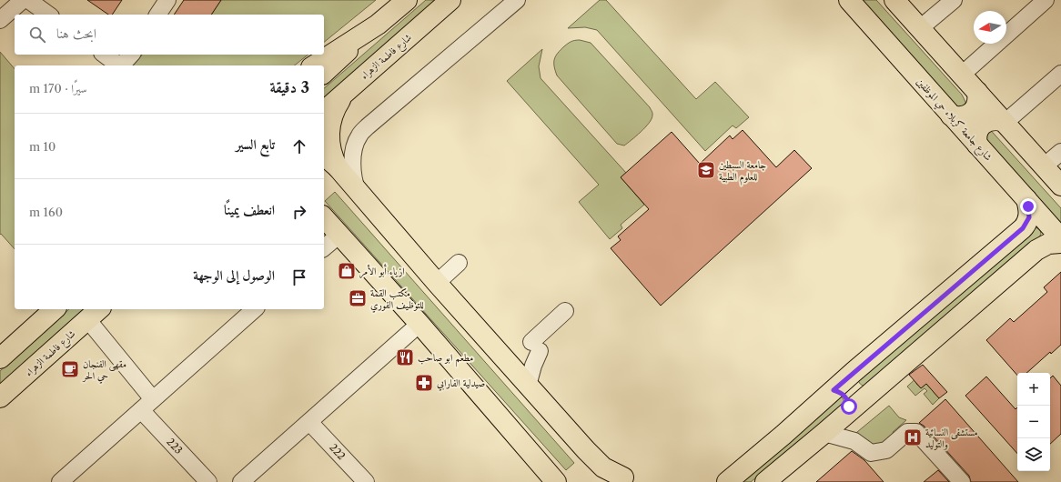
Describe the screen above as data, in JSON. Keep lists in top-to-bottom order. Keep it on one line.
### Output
{"streets":{"main road":["شارع فاطمة الزهراء","شارع جامعة كربلاء حي الموظفين"],"street":["223","222"]},"crossings":[["شارع فاطمة الزهراء","223"]],"places":{"school or university":["جامعة السبطين للعلوم الطبية"],"shop":["ازياء أبو الأمر"],"office":["مكتب القمة للتوظيف الفوري"],"restaurant":["مطعم ابو صاحب"],"cafe":["مقهى الفنجان حي الحر"],"pharmacy":["صيدلية الفارابي"],"hospital":["مستشفى النسائية والتوليد"]},"north":"left","page":{"search":"ابحث هنا","heading":["3 دقيقة","سيرًا · 170 m"],"list":[["تابع السير","10 m"],["انعطف يمينًا","160 m"],"الوصول إلى الوجهة"],"map_buttons":["+","−"]}}
